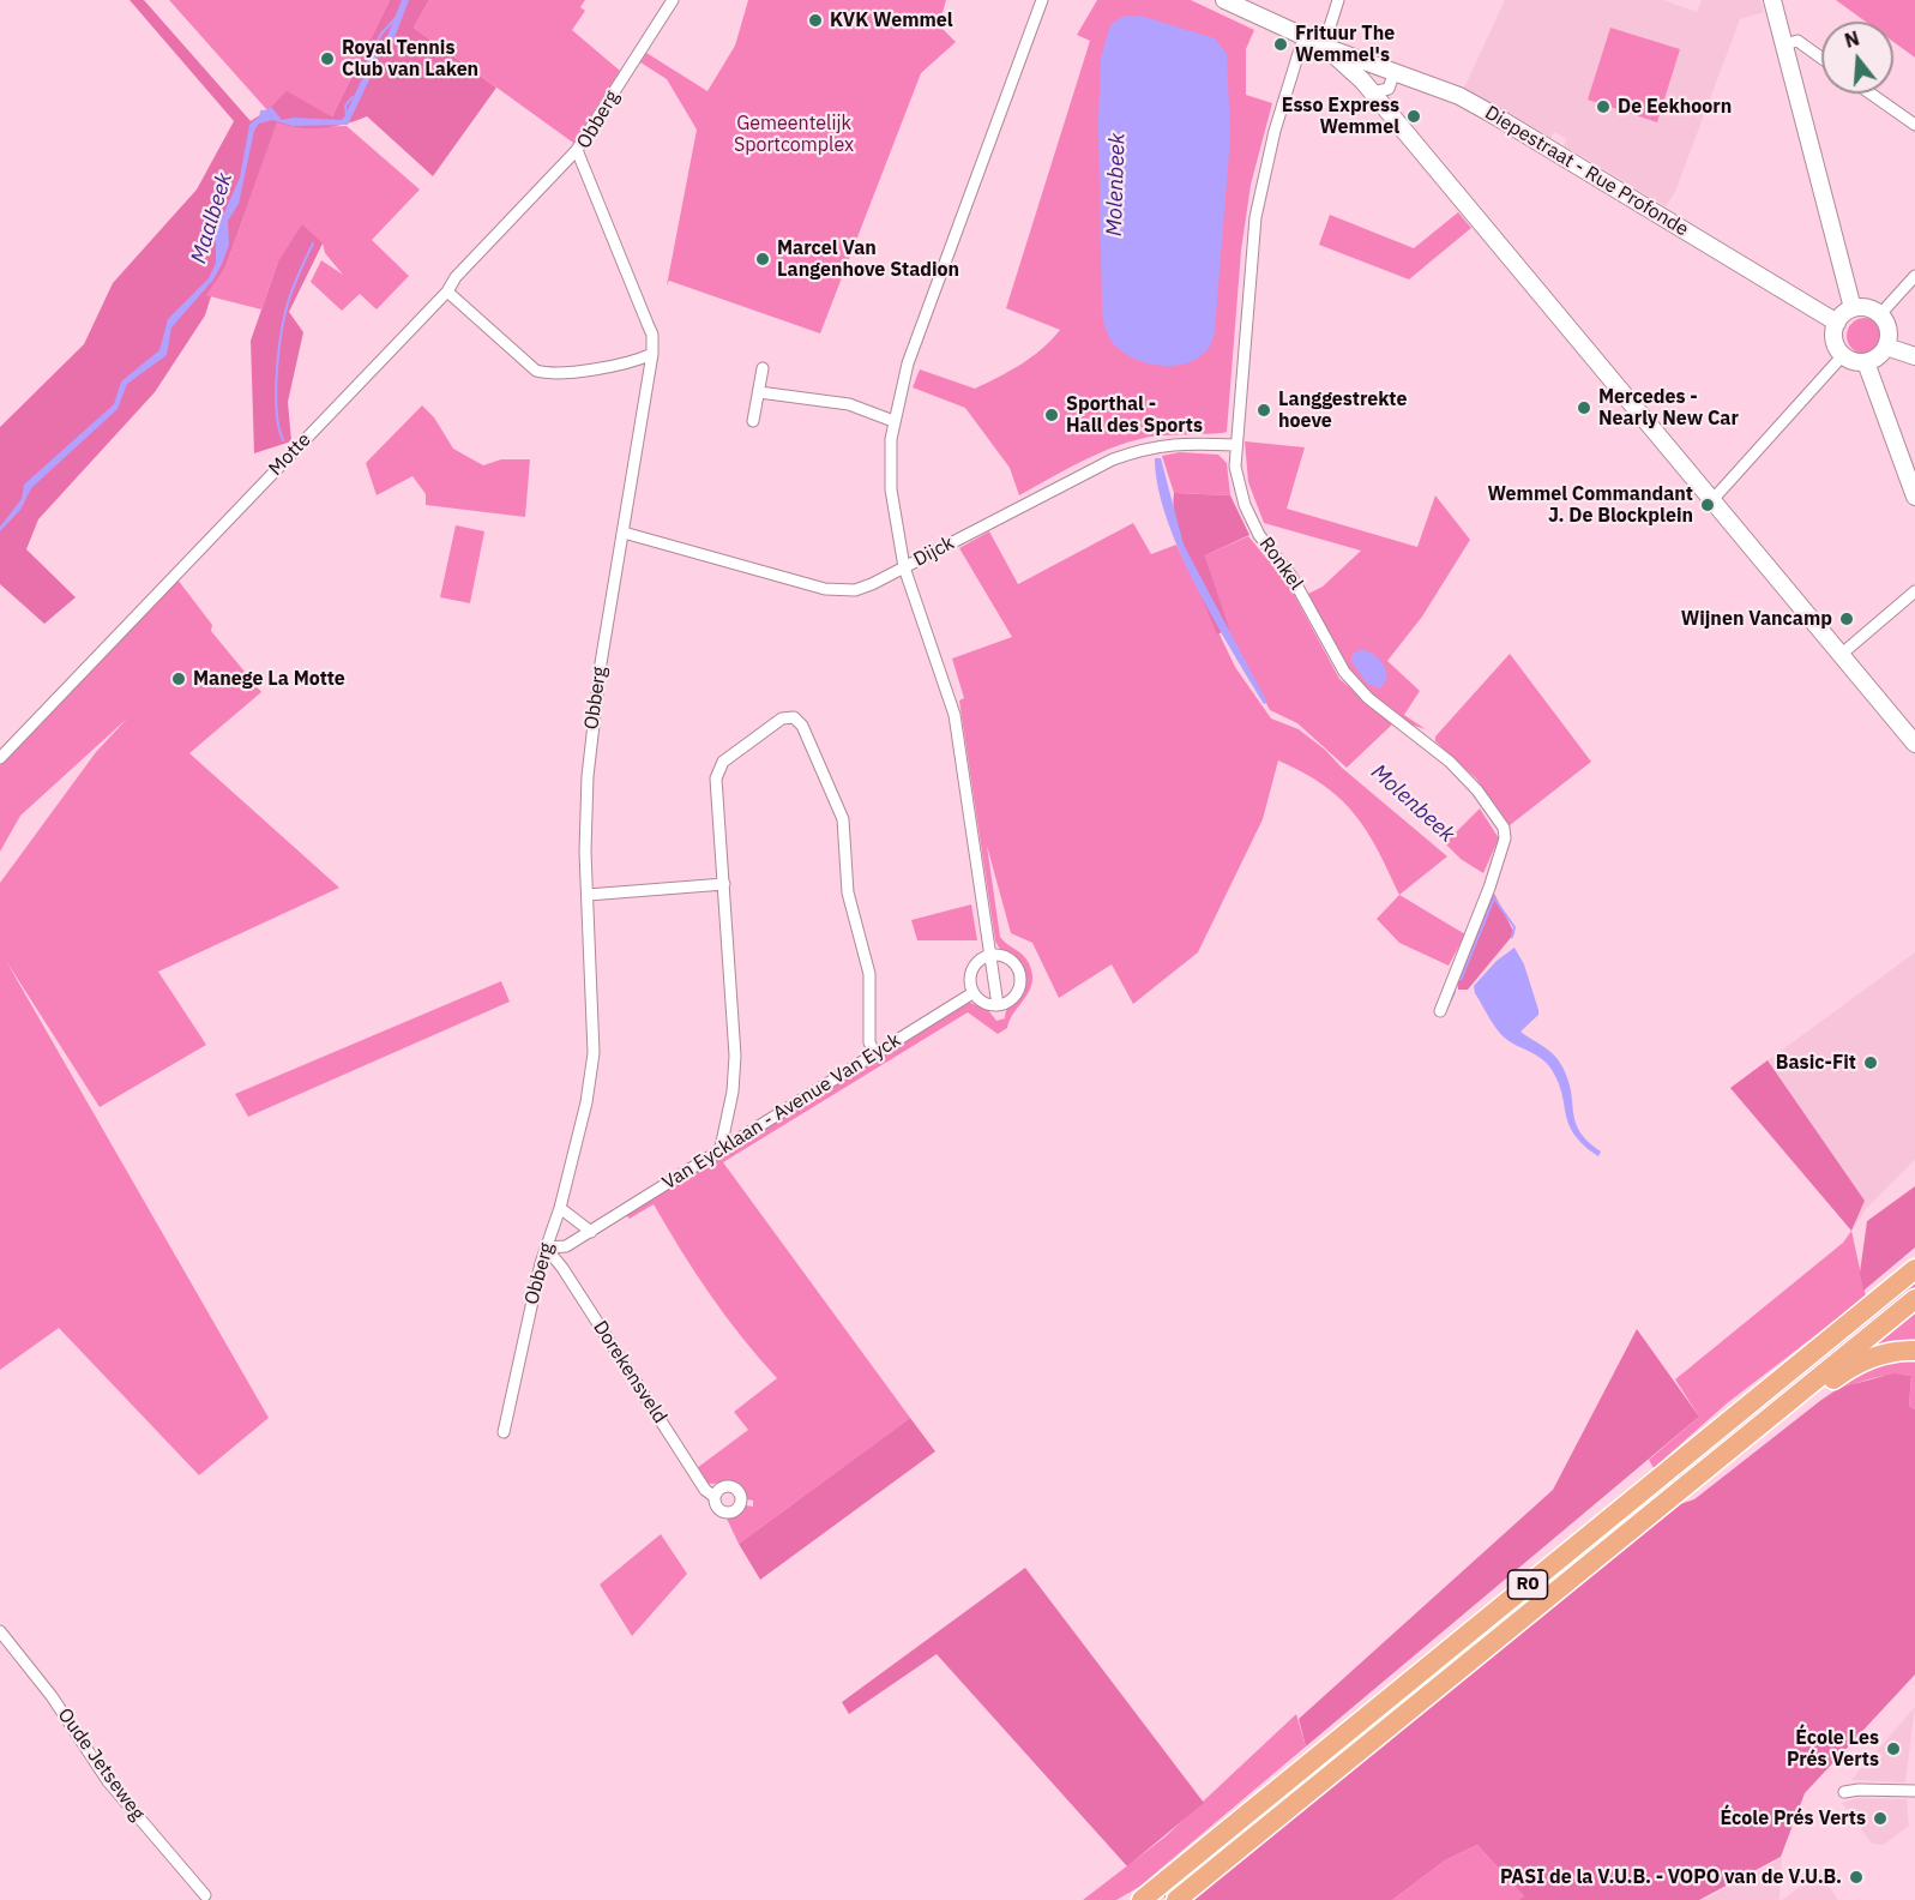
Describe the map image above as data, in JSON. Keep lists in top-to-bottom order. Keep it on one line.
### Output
{"streets":{"highway":["R0"],"main road":["Diepestraat - Rue Profonde"],"street":["Obberg","Motte","Dijck","Ronkel","Van Eycklaan - Avenue Van Eyck","Dorekensveld","Oude Jetseweg"]},"crossings":[["Obberg","Motte"],["Obberg","Dijck"],["Obberg","Van Eycklaan - Avenue Van Eyck"],["Obberg","Dorekensveld"],["Diepestraat - Rue Profonde","Ronkel"],["Dijck","Ronkel"],["Van Eycklaan - Avenue Van Eyck","Dorekensveld"]],"water":["Molenbeek","Maalbeek"],"parks":["Gemeentelijk Sportcomplex"],"places":["KVK Wemmel","Frituur The Wemmel's","Royal Tennis Club van Laken","De Eekhoorn","Esso Express Wemmel","Marcel Van Langenhove Stadion","Mercedes - Nearly New Car","Langgestrekte hoeve","Sporthal - Hall des Sports","Wemmel Commandant J. De Blockplein","Wijnen Vancamp","Manege La Motte","Basic-Fit","École Les Prés Verts","École Prés Verts","PASI de la V.U.B. - VOPO van de V.U.B."],"north":"top"}
